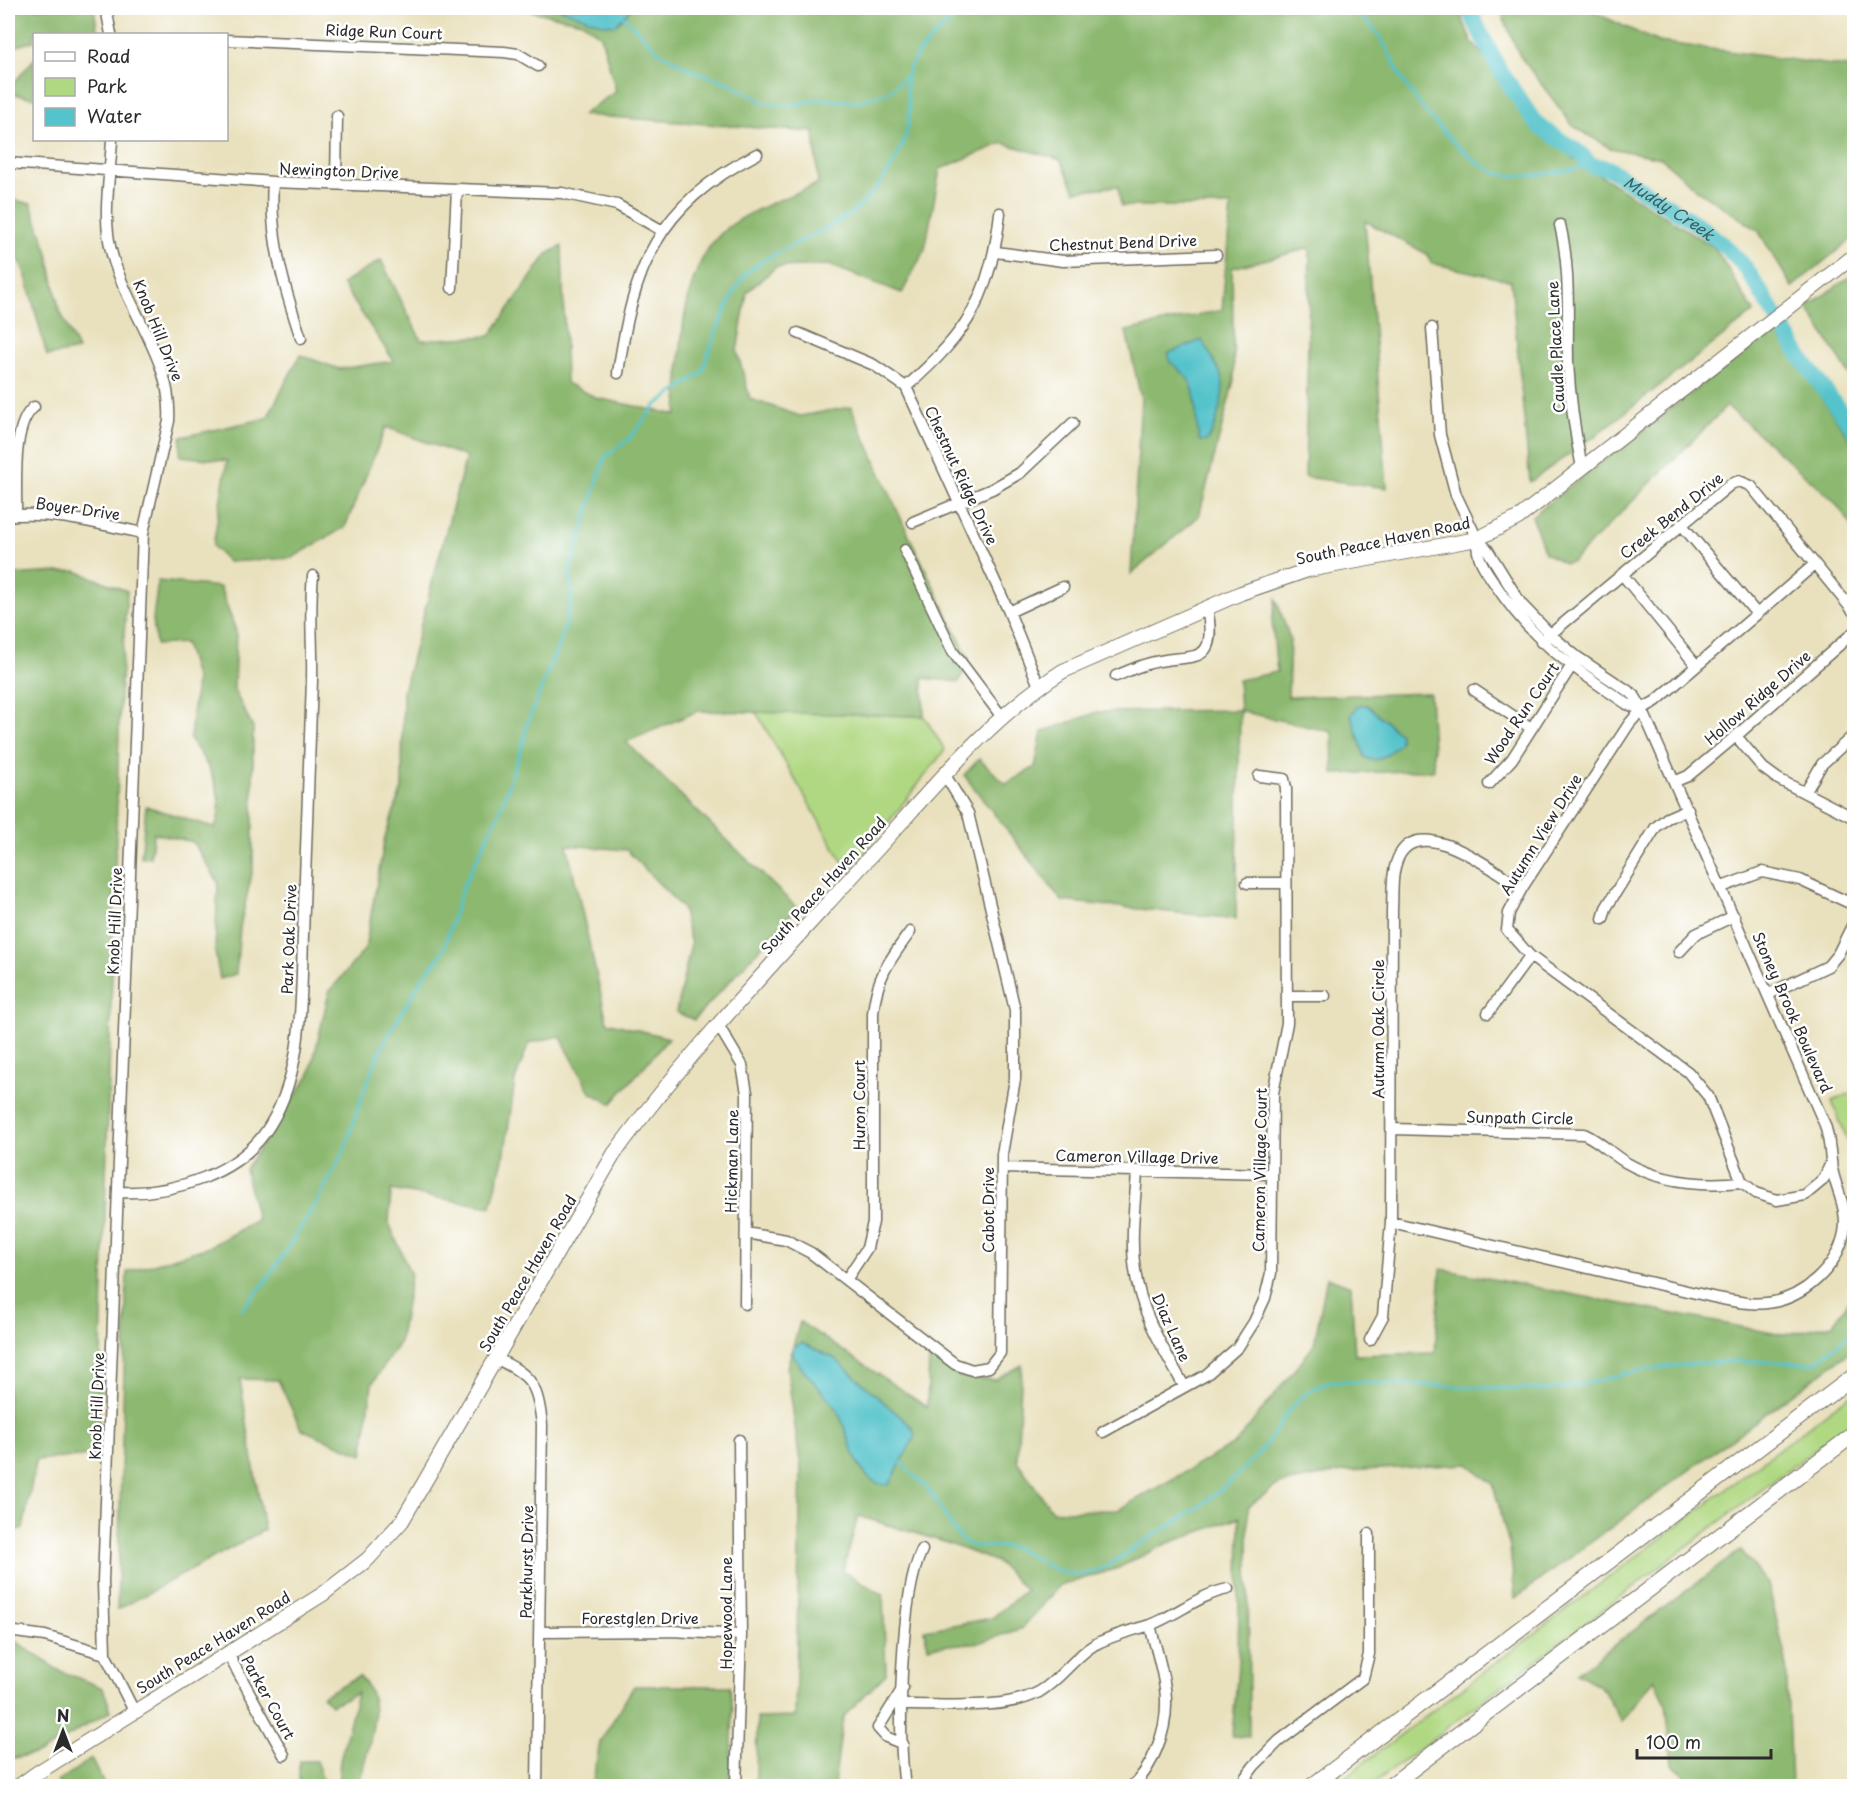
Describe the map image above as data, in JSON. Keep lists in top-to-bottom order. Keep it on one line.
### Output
{"streets":{"main road":["South Peace Haven Road"],"street":["Ridge Run Court","Newington Drive","Chestnut Bend Drive","Knob Hill Drive","Caudle Place Lane","Chestnut Ridge Drive","Boyer Drive","Creek Bend Drive","Hollow Ridge Drive","Wood Run Court","Autumn View Drive","Park Oak Drive","Stoney Brook Boulevard","Autumn Oak Circle","Huron Court","Sunpath Circle","Cameron Village Drive","Hickman Lane","Cameron Village Court","Cabot Drive","Diaz Lane","Parkhurst Drive","Hopewood Lane","Forestglen Drive","Parker Court"]},"crossings":[["Newington Drive","Knob Hill Drive"],["Knob Hill Drive","Boyer Drive"],["Knob Hill Drive","South Peace Haven Road"],["Knob Hill Drive","Park Oak Drive"],["Caudle Place Lane","South Peace Haven Road"],["Chestnut Ridge Drive","South Peace Haven Road"],["Creek Bend Drive","Autumn View Drive"],["Creek Bend Drive","Stoney Brook Boulevard"],["South Peace Haven Road","Stoney Brook Boulevard"],["South Peace Haven Road","Hickman Lane"],["South Peace Haven Road","Cabot Drive"],["South Peace Haven Road","Parkhurst Drive"],["South Peace Haven Road","Parker Court"],["Hollow Ridge Drive","Stoney Brook Boulevard"],["Wood Run Court","Stoney Brook Boulevard"],["Autumn View Drive","Stoney Brook Boulevard"],["Autumn View Drive","Autumn Oak Circle"],["Autumn View Drive","Sunpath Circle"],["Stoney Brook Boulevard","Autumn Oak Circle"],["Autumn Oak Circle","Sunpath Circle"],["Huron Court","Cabot Drive"],["Cameron Village Drive","Cameron Village Court"],["Cameron Village Drive","Cabot Drive"],["Cameron Village Drive","Diaz Lane"],["Hickman Lane","Cabot Drive"],["Cameron Village Court","Diaz Lane"],["Parkhurst Drive","Forestglen Drive"],["Hopewood Lane","Forestglen Drive"]],"water":["Muddy Creek"],"legend":["Road","Park","Water"],"scale_bar":"100 m","north":"top"}
